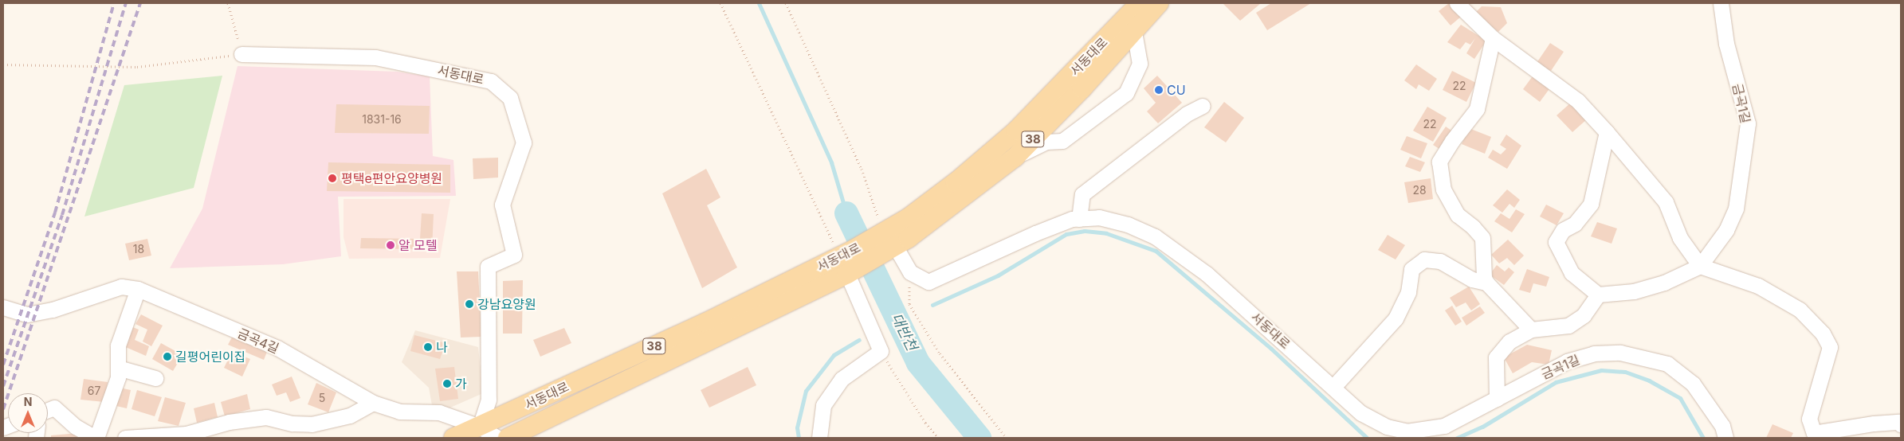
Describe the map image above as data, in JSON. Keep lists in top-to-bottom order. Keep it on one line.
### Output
{"streets":{"main road":["서동대로","38"],"street":["금곡1길","금곡4길"]},"crossings":[["서동대로","금곡1길"],["서동대로","금곡4길"]],"water":["대반천"],"places":["CU","평택e편안요양병원","알 모텔","강남요양원","나","길평어린이집","가"],"house_numbers":["22","1831-16","22","28","18","67","5"],"north":"top"}
